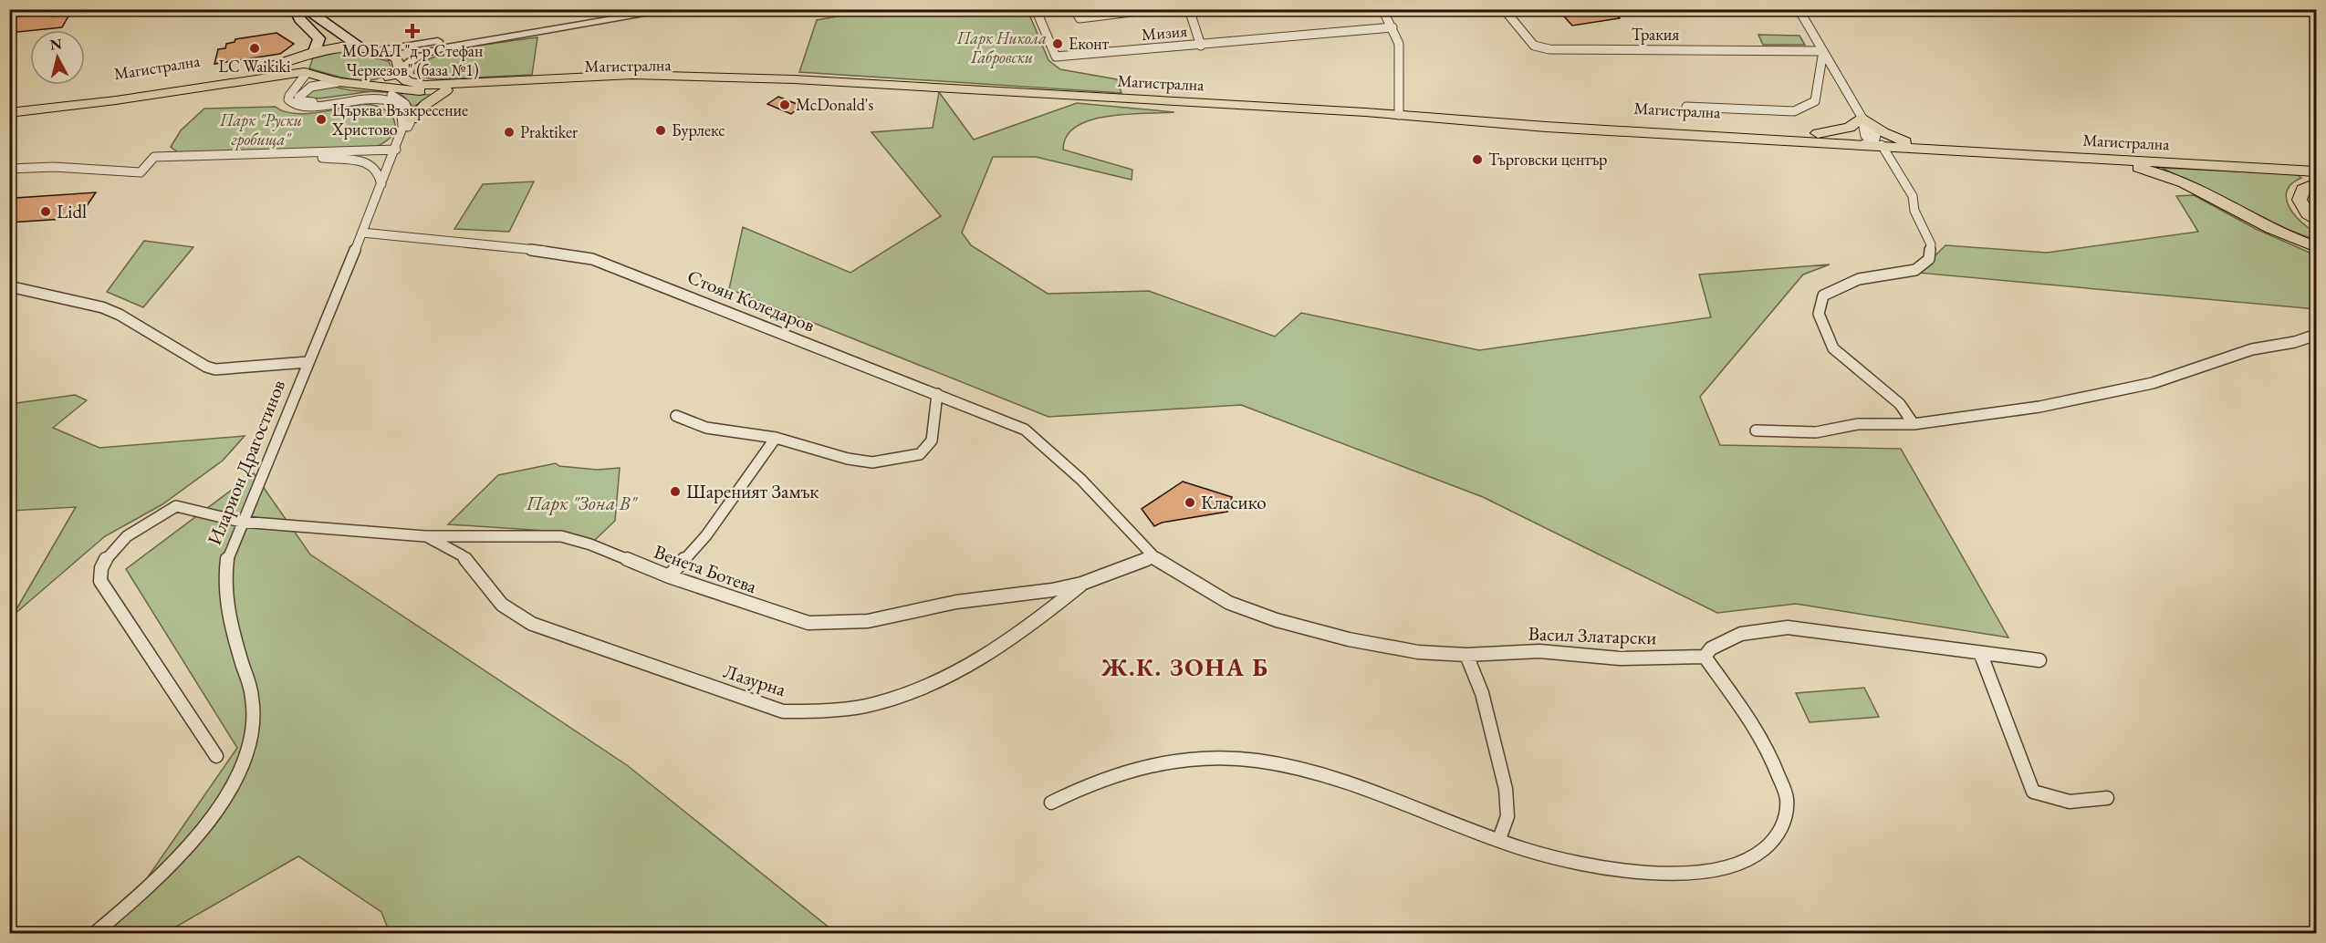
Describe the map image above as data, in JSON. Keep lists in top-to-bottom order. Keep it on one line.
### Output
{"streets":{"main road":["Магистрална"],"street":["Мизия","Тракия","Стоян Коледаров","Иларион Драгостинов","Венета Ботева","Васил Златарски","Лазурна"]},"crossings":[["Стоян Коледаров","Иларион Драгостинов"],["Стоян Коледаров","Венета Ботева"],["Стоян Коледаров","Васил Златарски"],["Иларион Драгостинов","Венета Ботева"],["Венета Ботева","Васил Златарски"],["Венета Ботева","Лазурна"]],"districts":["Ж.К. ЗОНА Б"],"parks":["Парк Никола Габровски","Парк \"Руски гробища\"","Парк \"Зона В\""],"places":{"health":["МОБАЛ \"д-р Стефан Черкезов\" (база №1)"],"other":["Еконт","LC Waikiki","McDonald's","Църква Възкресение Христово","Бурлекс","Praktiker","Търговски център","Lidl","Шареният Замък","Класико"]},"north":"top"}
